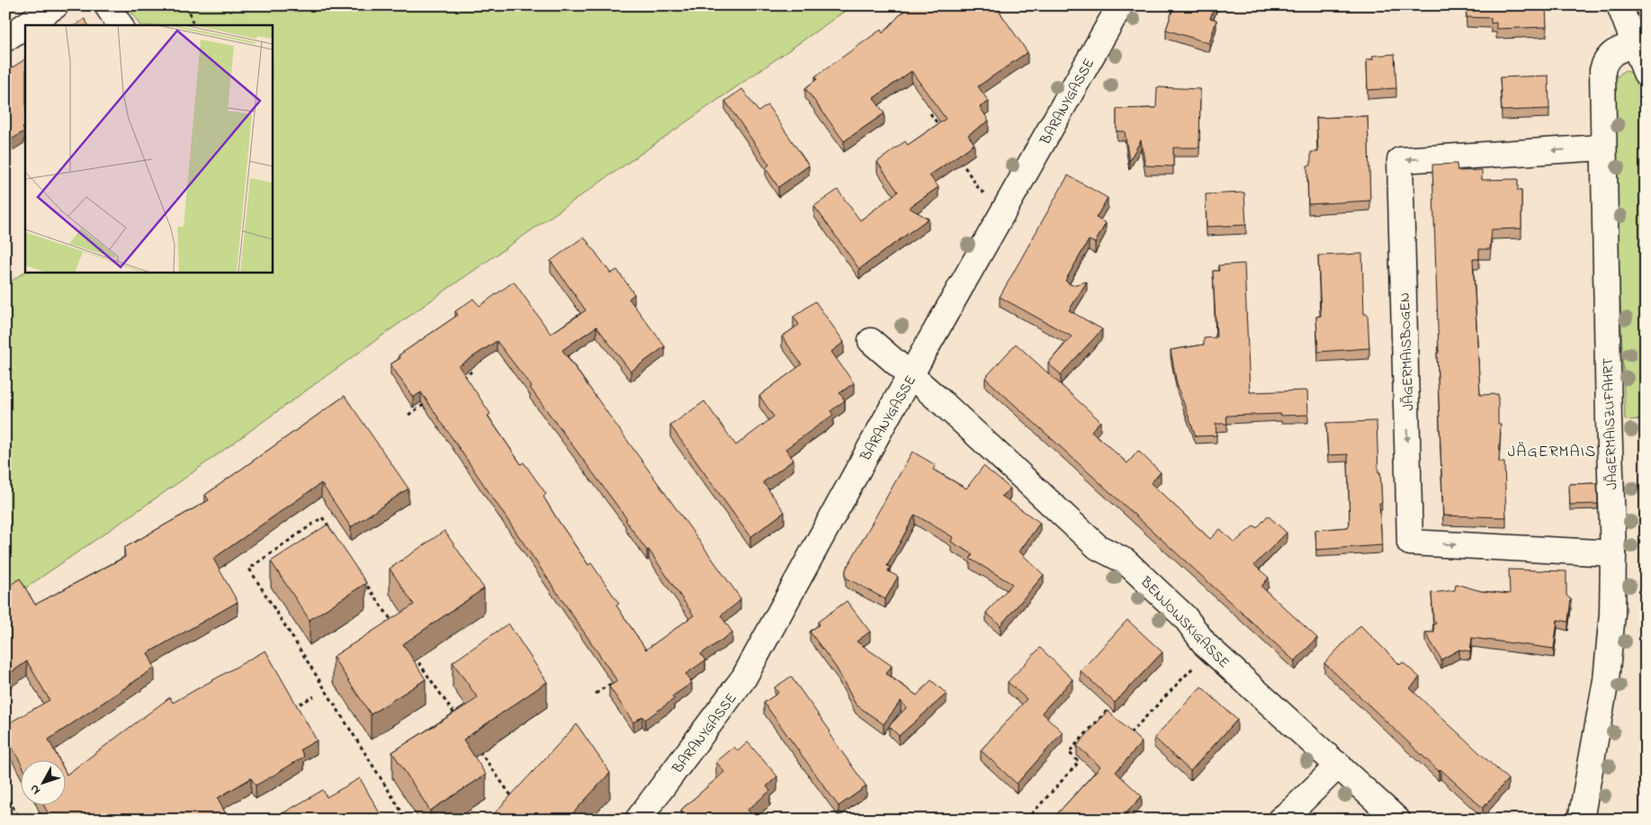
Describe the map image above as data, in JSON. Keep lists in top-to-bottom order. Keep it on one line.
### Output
{"streets":{"street":["BARANYGASSE","JÄGERMAISBOGEN","JÄGERMAISZUFAHRT","BENJOWSKIGASSE"]},"crossings":[["BARANYGASSE","BENJOWSKIGASSE"],["JÄGERMAISBOGEN","JÄGERMAISZUFAHRT"]],"districts":["JÄGERMAIS"],"north":"bottom left"}
